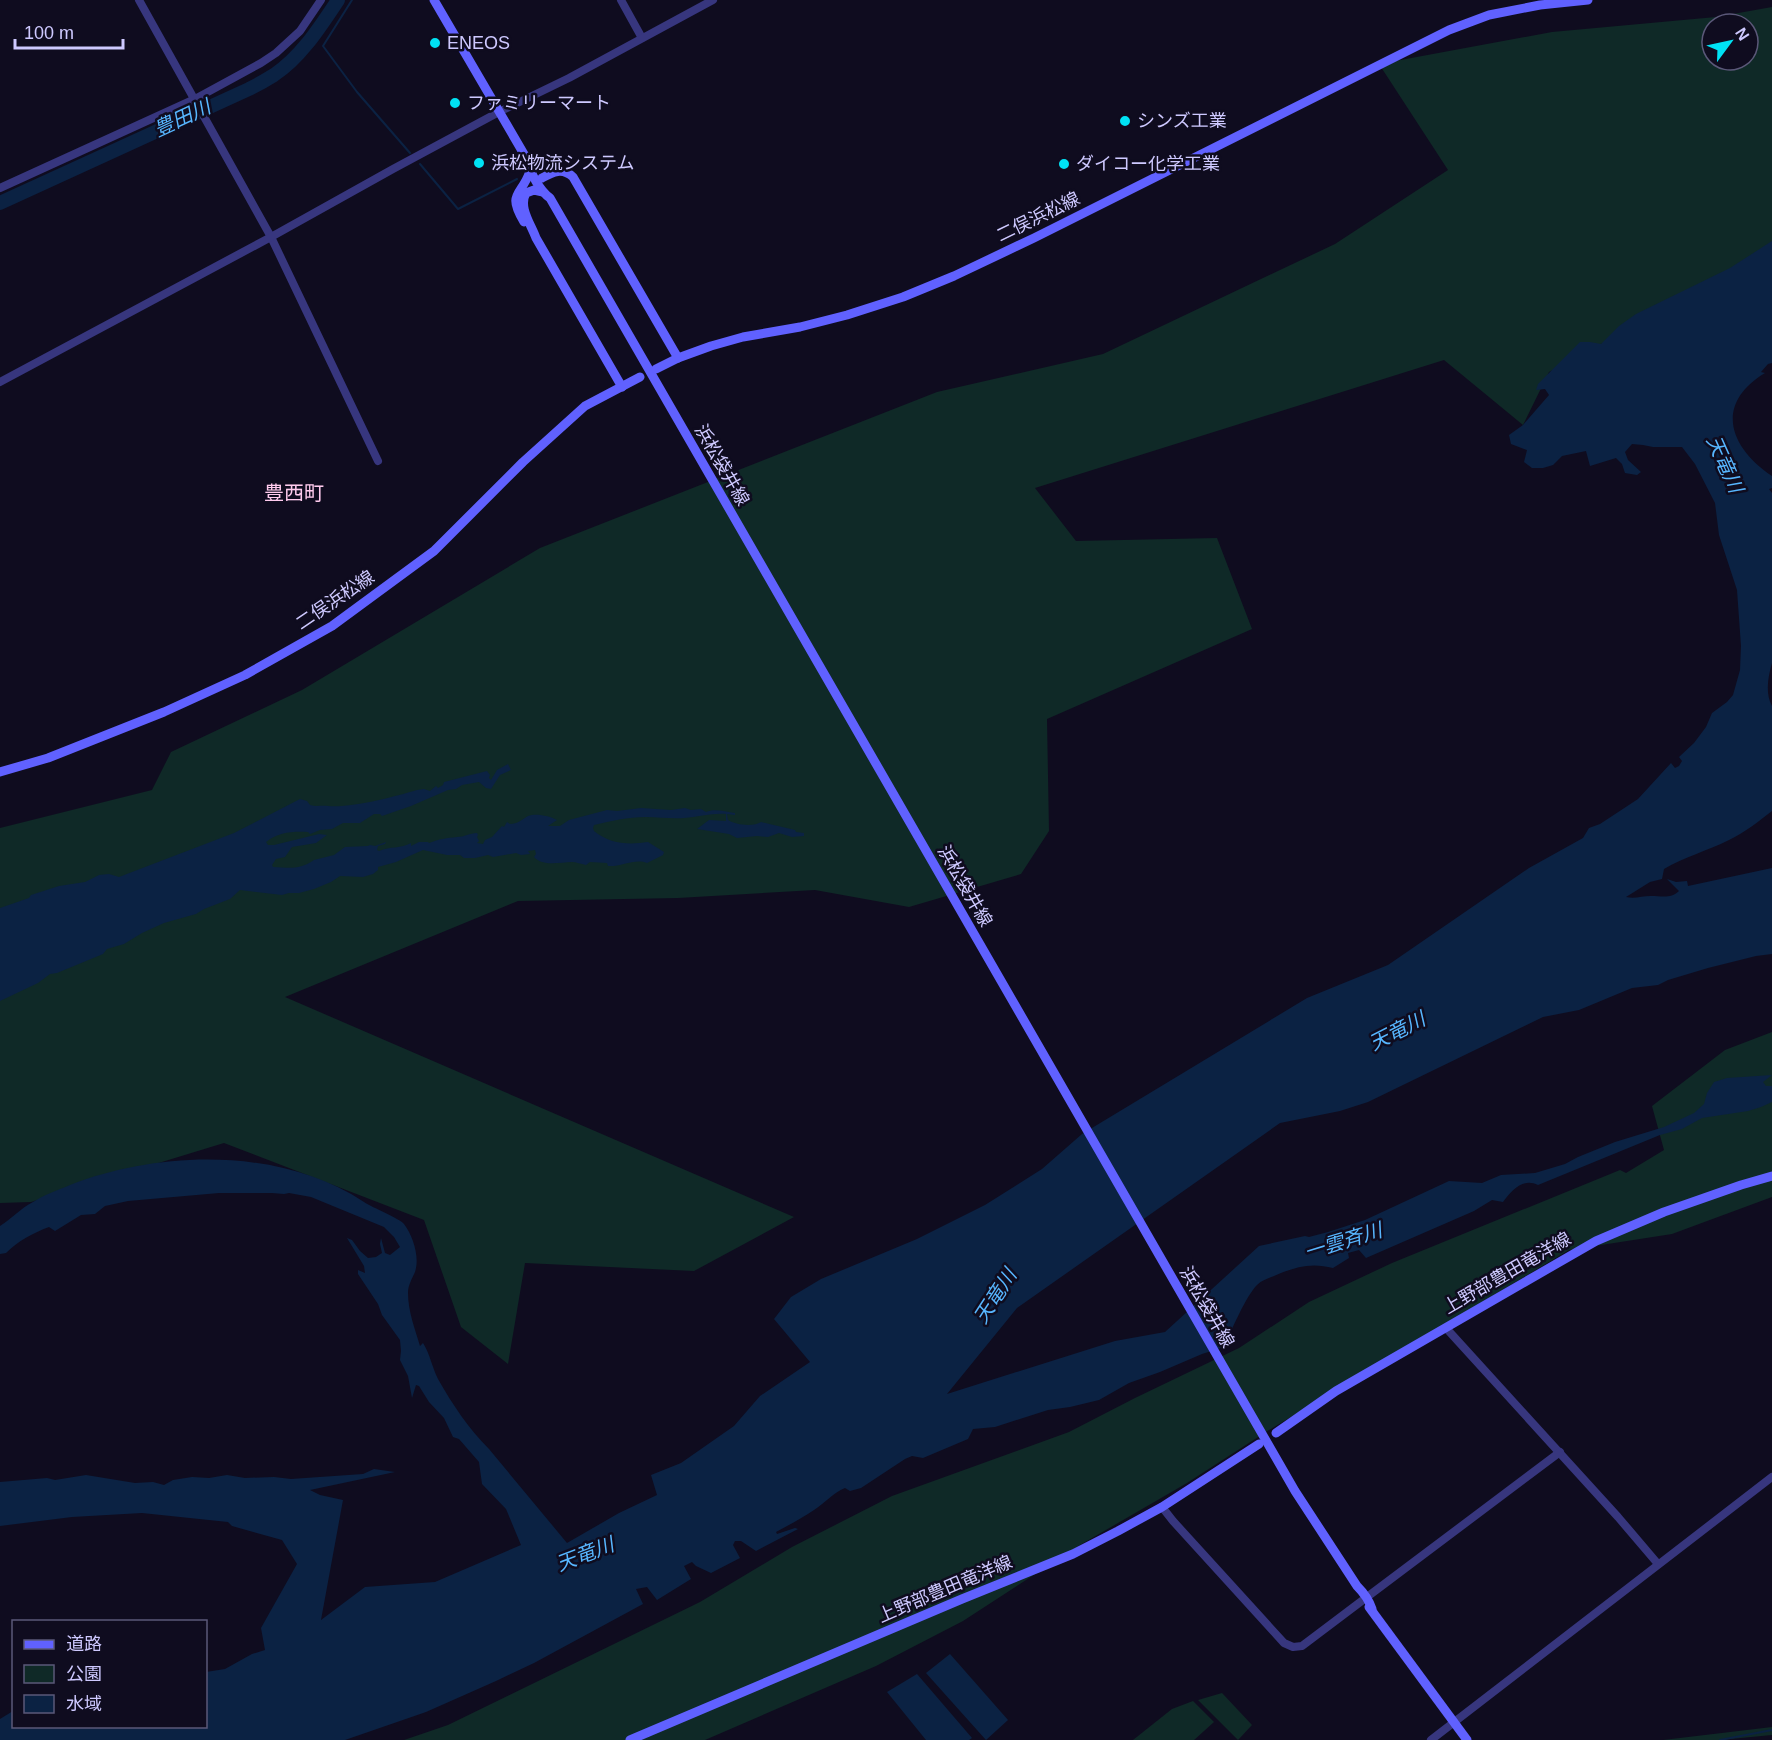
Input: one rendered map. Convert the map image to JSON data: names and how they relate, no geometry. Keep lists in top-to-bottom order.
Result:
{
  "streets": {
    "main road": ["二俣浜松線", "浜松袋井線", "上野部豊田竜洋線"]
  },
  "districts": ["豊西町"],
  "water": ["豊田川", "天竜川", "一雲斉川"],
  "places": [
    "ENEOS",
    "ファミリーマート",
    "シンズ工業",
    "浜松物流システム",
    "ダイコー化学工業"
  ],
  "legend": ["道路", "公園", "水域"],
  "scale_bar": "100 m",
  "north": "top right"
}
